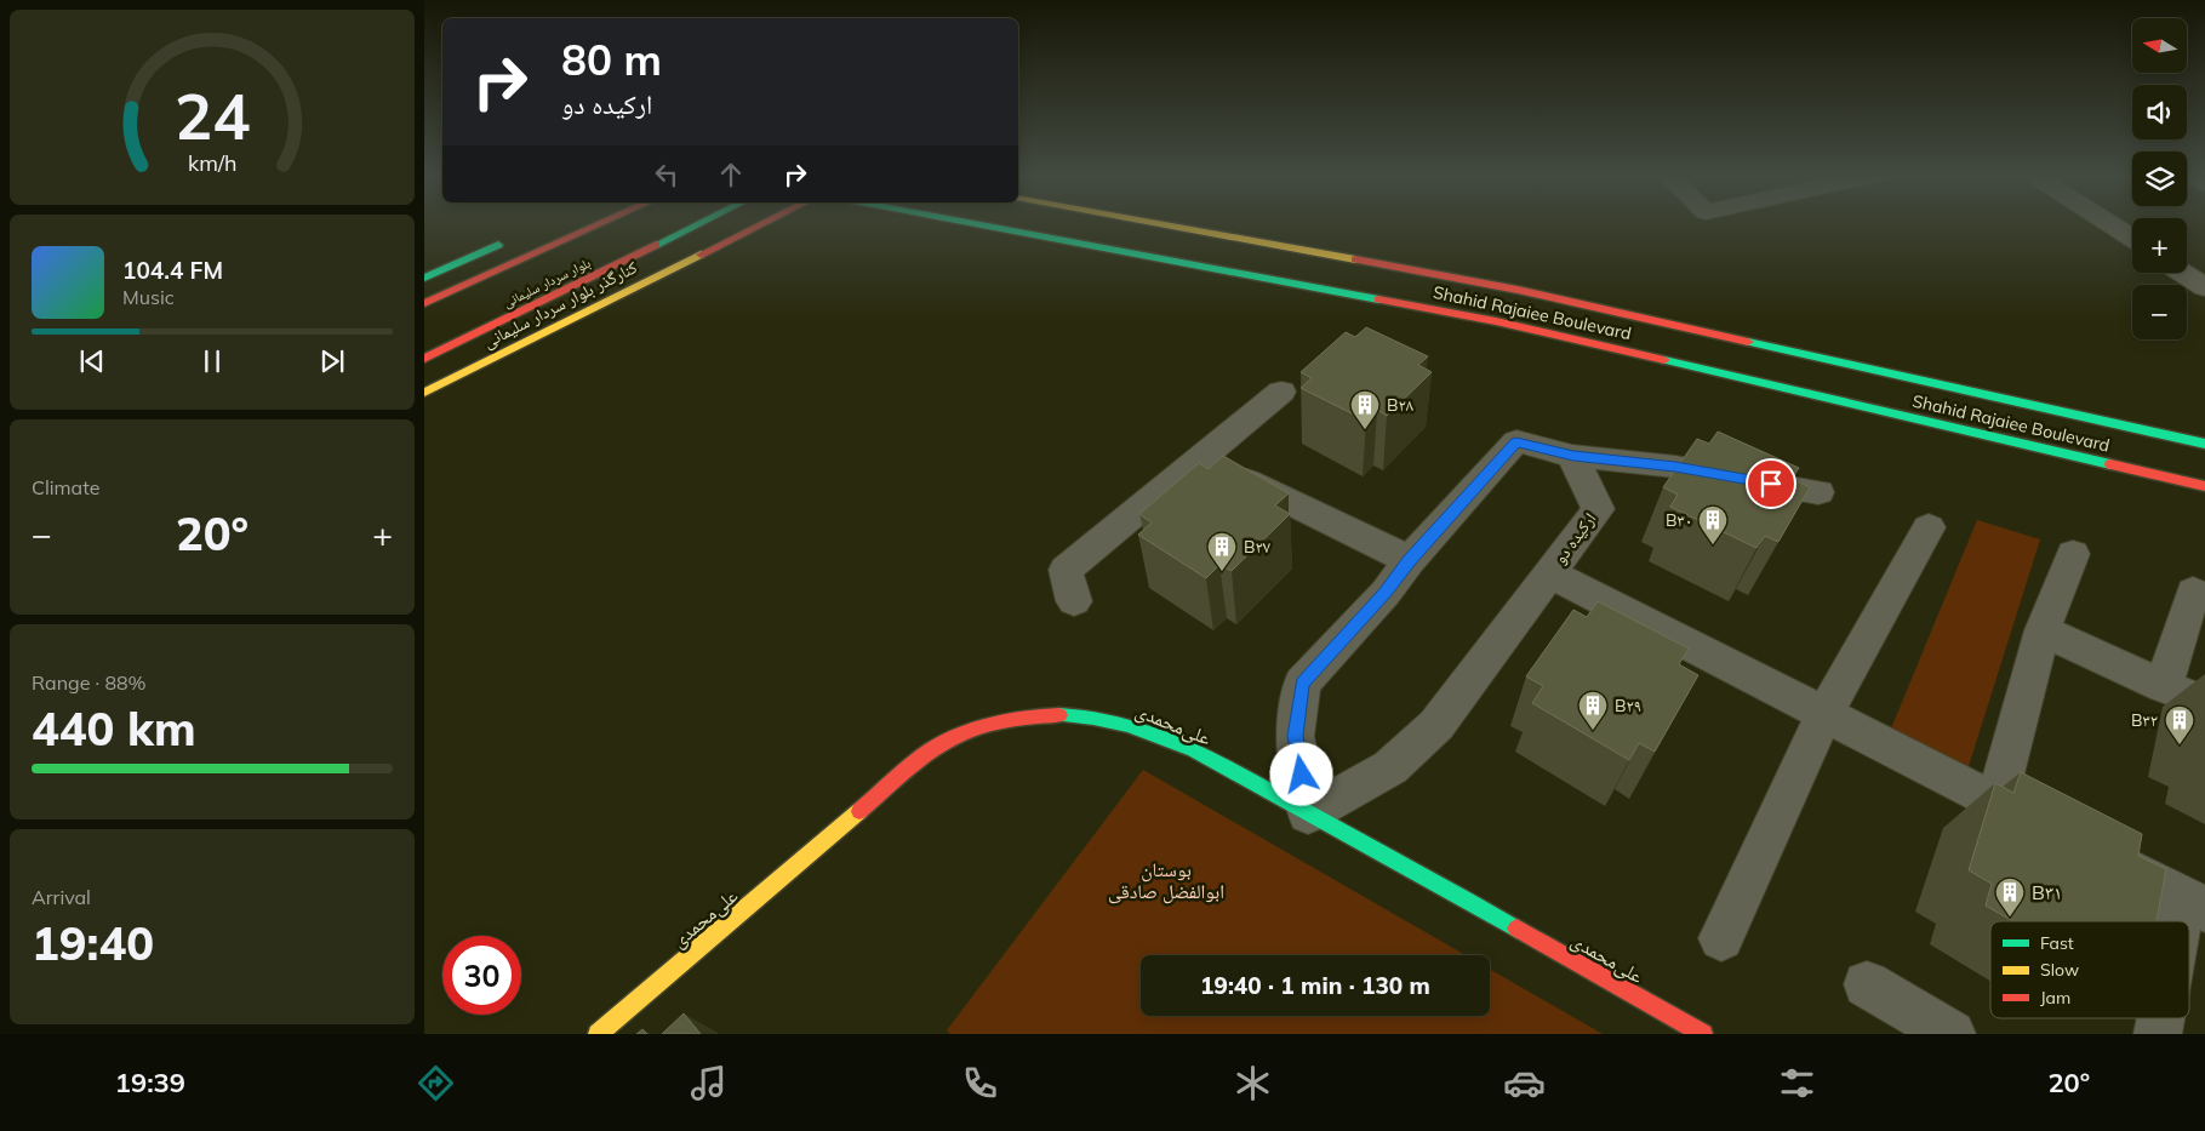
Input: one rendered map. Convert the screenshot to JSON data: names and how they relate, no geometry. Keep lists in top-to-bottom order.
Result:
{
  "streets": {
    "main road": [
      "بلوار سردار سلیمانی",
      "کنارگذر بلوار سردار سلیمانی",
      "Shahid Rajaiee Boulevard",
      "علی‌محمدی"
    ],
    "street": ["ارکیده دو"]
  },
  "crossings": [
    ["ارکیده دو", "علی‌محمدی"]
  ],
  "parks": ["بوستان ابوالفضل صادقی"],
  "places": {
    "building": [
      "B۲۸",
      "B۳۰",
      "B۲۷",
      "B۲۹",
      "B۳۲",
      "B۳۱"
    ]
  },
  "legend": ["Fast", "Slow", "Jam"],
  "north": "left",
  "page": {
    "map_buttons": ["+", "−"],
    "turn": ["80 m", "ارکیده دو"],
    "song": ["104.4 FM", "Music"],
    "tile": [
      "Climate",
      ["Range · 88%", "440 km"],
      ["Arrival", "19:40"]
    ],
    "heat": ["−", "20°", "+"],
    "limit": "30",
    "trip": "19:40 · 1 min · 130 m",
    "tabs": ["19:39", "20°"],
    "gauge": ["24", "km/h"]
  }
}
